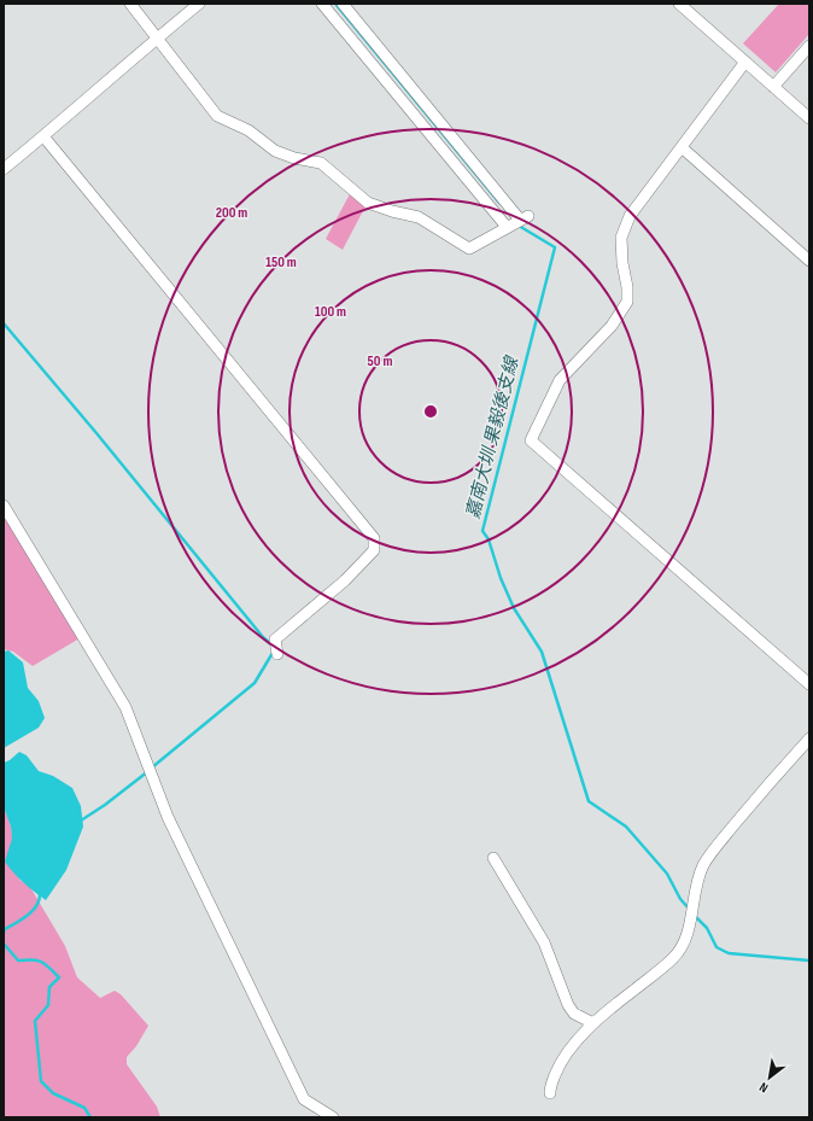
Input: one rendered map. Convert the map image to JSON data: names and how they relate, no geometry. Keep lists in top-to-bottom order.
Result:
{
  "water": ["嘉南大圳 果毅後支線"],
  "north": "bottom left",
  "rings": [
    "200 m",
    "150 m",
    "100 m",
    "50 m"
  ]
}
